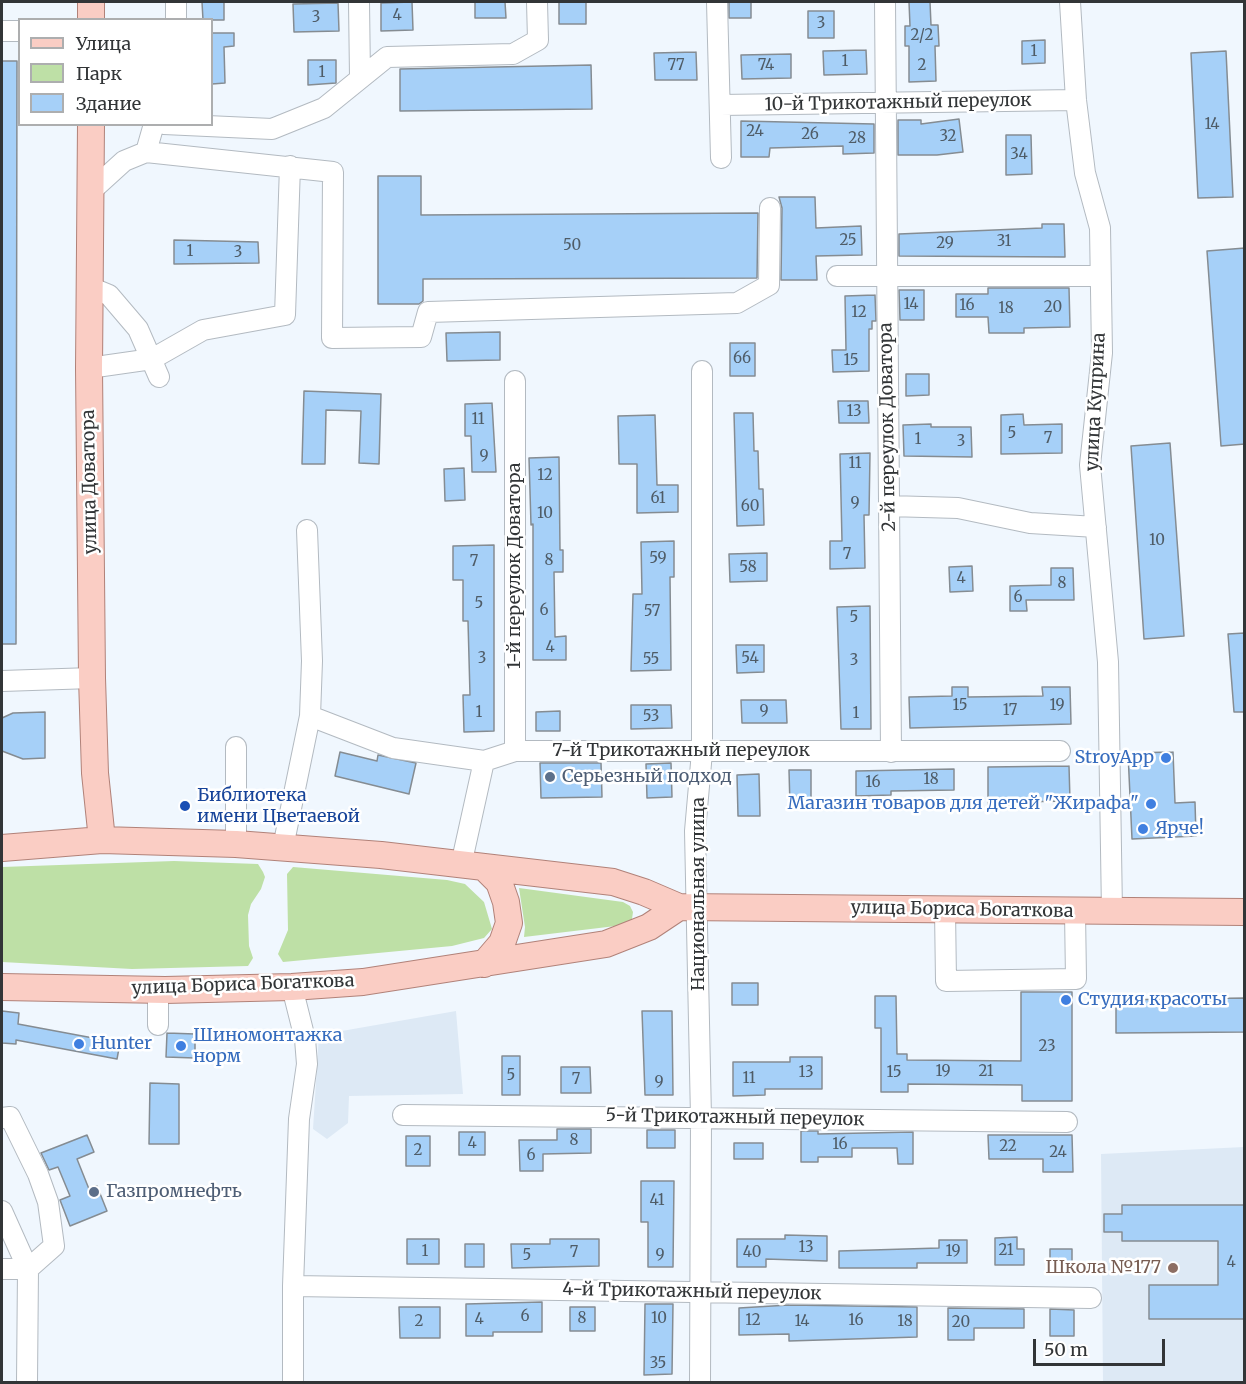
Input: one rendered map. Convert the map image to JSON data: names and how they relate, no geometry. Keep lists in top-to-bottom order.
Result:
{
  "streets": {
    "main road": ["улица Доватора", "улица Бориса Богаткова"],
    "street": [
      "10-й Трикотажный переулок",
      "улица Куприна",
      "2-й переулок Доватора",
      "1-й переулок Доватора",
      "7-й Трикотажный переулок",
      "Национальная улица",
      "5-й Трикотажный переулок",
      "4-й Трикотажный переулок"
    ]
  },
  "crossings": [
    ["10-й Трикотажный переулок", "улица Куприна"],
    ["10-й Трикотажный переулок", "2-й переулок Доватора"],
    ["улица Куприна", "улица Бориса Богаткова"],
    ["2-й переулок Доватора", "7-й Трикотажный переулок"],
    ["улица Доватора", "улица Бориса Богаткова"],
    ["1-й переулок Доватора", "7-й Трикотажный переулок"],
    ["7-й Трикотажный переулок", "Национальная улица"],
    ["Национальная улица", "улица Бориса Богаткова"],
    ["Национальная улица", "5-й Трикотажный переулок"],
    ["Национальная улица", "4-й Трикотажный переулок"]
  ],
  "places": [
    "StroyApp",
    "Серьезный подход",
    "Магазин товаров для детей \"Жирафа\"",
    "Библиотека имени Цветаевой",
    "Ярче!",
    "Студия красоты",
    "Hunter",
    "Шиномонтажка норм",
    "Газпромнефть",
    "Школа №177"
  ],
  "house_numbers": [
    "4",
    "3",
    "3",
    "2/2",
    "1",
    "1",
    "77",
    "74",
    "2",
    "1",
    "14",
    "24",
    "26",
    "32",
    "28",
    "34",
    "25",
    "31",
    "29",
    "50",
    "1",
    "3",
    "14",
    "16",
    "20",
    "18",
    "12",
    "66",
    "15",
    "13",
    "11",
    "5",
    "7",
    "1",
    "3",
    "9",
    "11",
    "12",
    "61",
    "9",
    "60",
    "10",
    "10",
    "7",
    "59",
    "8",
    "7",
    "58",
    "4",
    "8",
    "6",
    "5",
    "6",
    "57",
    "5",
    "4",
    "3",
    "54",
    "55",
    "3",
    "15",
    "19",
    "17",
    "9",
    "1",
    "1",
    "53",
    "18",
    "16",
    "23",
    "19",
    "21",
    "13",
    "15",
    "5",
    "11",
    "7",
    "9",
    "8",
    "4",
    "16",
    "22",
    "2",
    "24",
    "6",
    "41",
    "13",
    "21",
    "1",
    "19",
    "7",
    "40",
    "5",
    "9",
    "4",
    "6",
    "8",
    "10",
    "4",
    "12",
    "16",
    "2",
    "14",
    "18",
    "20",
    "35"
  ],
  "legend": ["Улица", "Парк", "Здание"],
  "scale_bar": "50 m"
}
